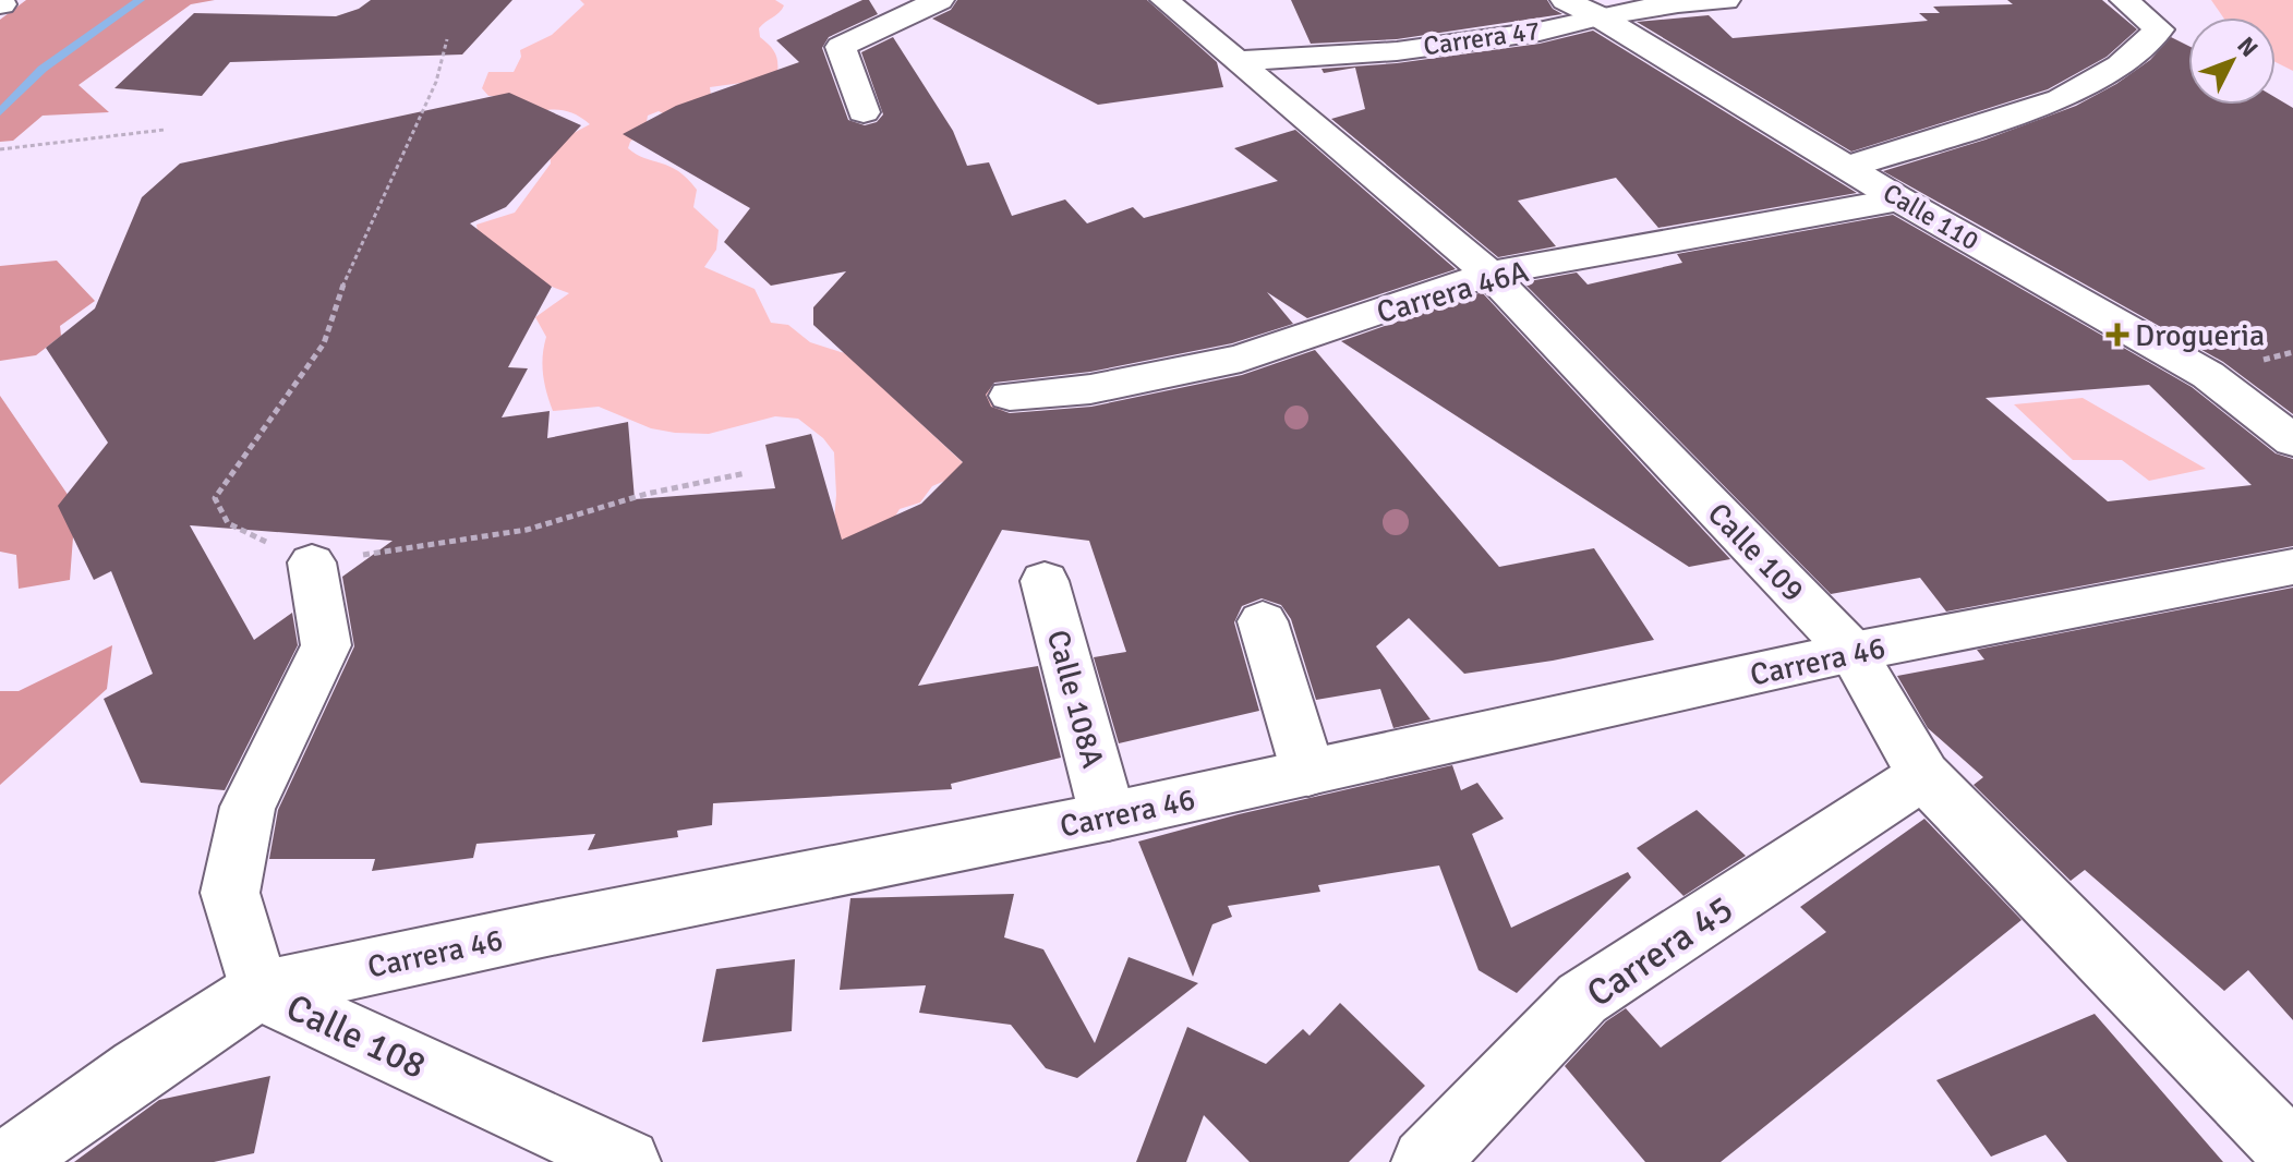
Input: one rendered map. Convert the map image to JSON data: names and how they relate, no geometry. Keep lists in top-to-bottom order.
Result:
{
  "streets": {
    "street": [
      "Carrera 47",
      "Calle 110",
      "Carrera 46A",
      "Calle 109",
      "Carrera 46",
      "Calle 108A",
      "Carrera 45",
      "Calle 108"
    ]
  },
  "crossings": [
    ["Carrera 47", "Calle 110"],
    ["Carrera 47", "Calle 109"],
    ["Calle 110", "Carrera 46A"],
    ["Carrera 46A", "Calle 109"],
    ["Calle 109", "Carrera 46"],
    ["Calle 109", "Carrera 45"],
    ["Carrera 46", "Calle 108A"],
    ["Carrera 46", "Calle 108"]
  ],
  "places": {
    "health": ["Drogueria"]
  },
  "north": "top right"
}
